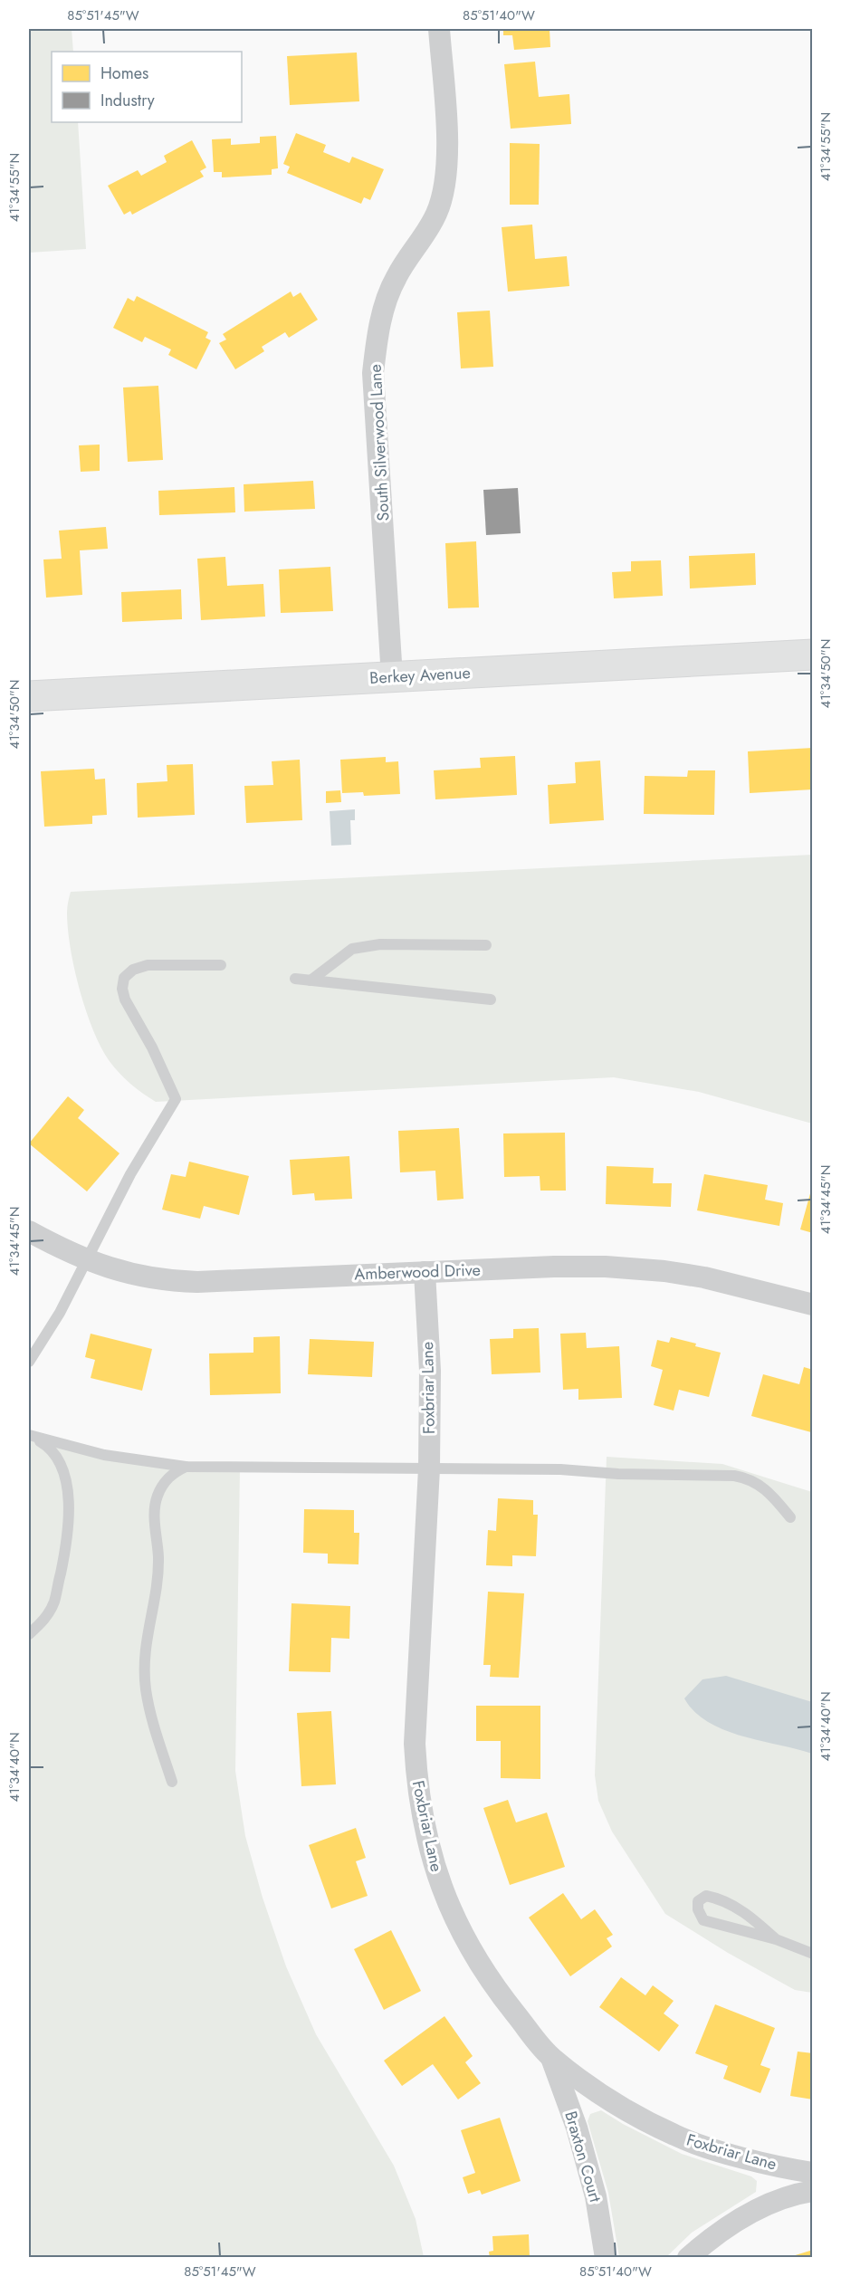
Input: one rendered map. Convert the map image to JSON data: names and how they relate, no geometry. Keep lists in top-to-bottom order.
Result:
{
  "streets": {
    "street": [
      "South Silverwood Lane",
      "Berkey Avenue",
      "Amberwood Drive",
      "Foxbriar Lane",
      "Braxton Court"
    ]
  },
  "crossings": [
    ["South Silverwood Lane", "Berkey Avenue"],
    ["Amberwood Drive", "Foxbriar Lane"],
    ["Foxbriar Lane", "Braxton Court"]
  ],
  "legend": ["Homes", "Industry"],
  "coordinates": [
    "85°51'45\"W",
    "85°51'40\"W",
    "41°34'55\"N",
    "41°34'50\"N",
    "41°34'45\"N",
    "41°34'40\"N"
  ]
}
